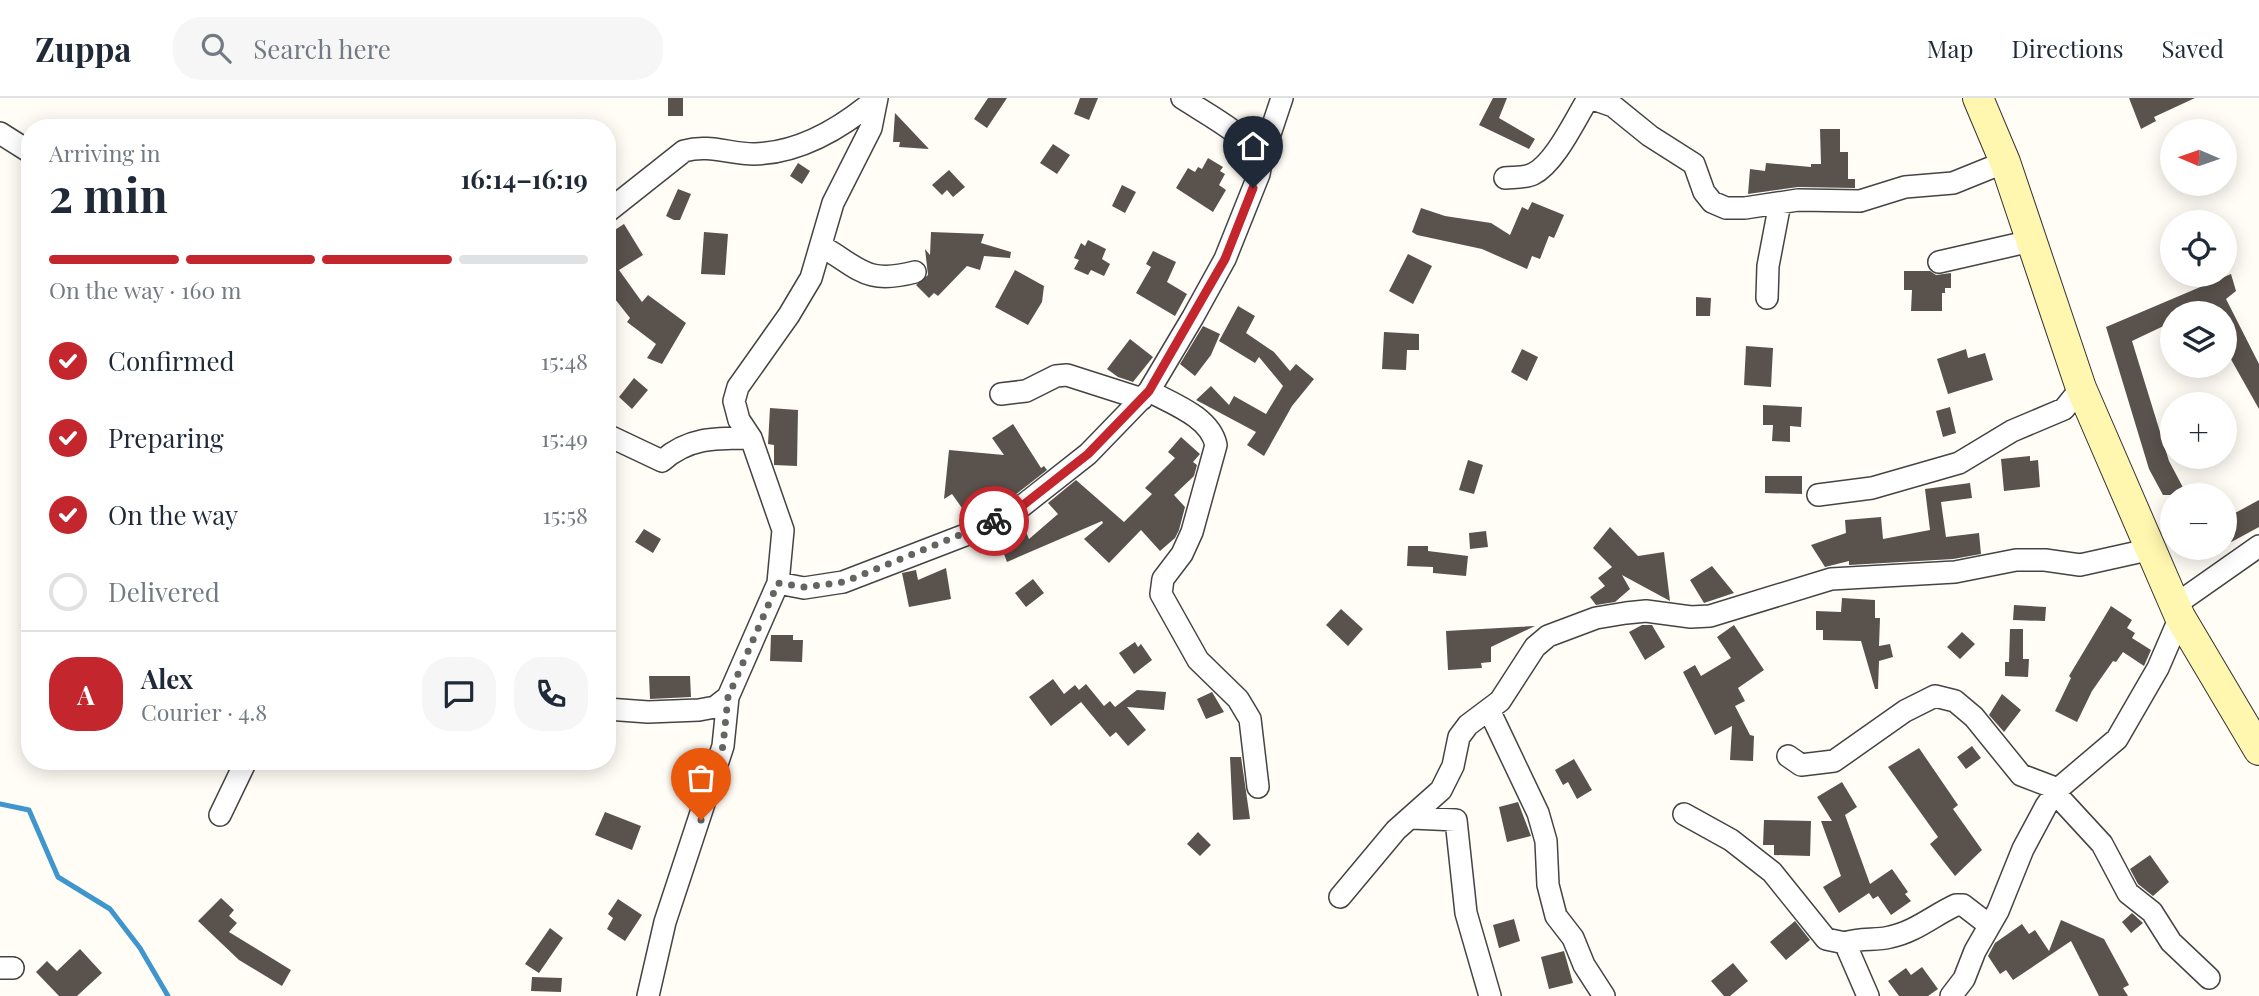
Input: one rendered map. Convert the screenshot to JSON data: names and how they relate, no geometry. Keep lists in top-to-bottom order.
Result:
{
  "north": "left",
  "page": {
    "header": "Zuppa",
    "search": "Search here",
    "nav": ["Map", "Directions", "Saved"],
    "map_buttons": ["+", "−"],
    "heading": ["2 min", "Arriving in", "16:14–16:19"],
    "panel": ["Alex", "Courier · 4.8"],
    "bar": "On the way · 160 m",
    "list": [
      ["Confirmed", "15:48"],
      ["Preparing", "15:49"],
      ["On the way", "15:58"],
      "Delivered"
    ],
    "round": "A"
  }
}
